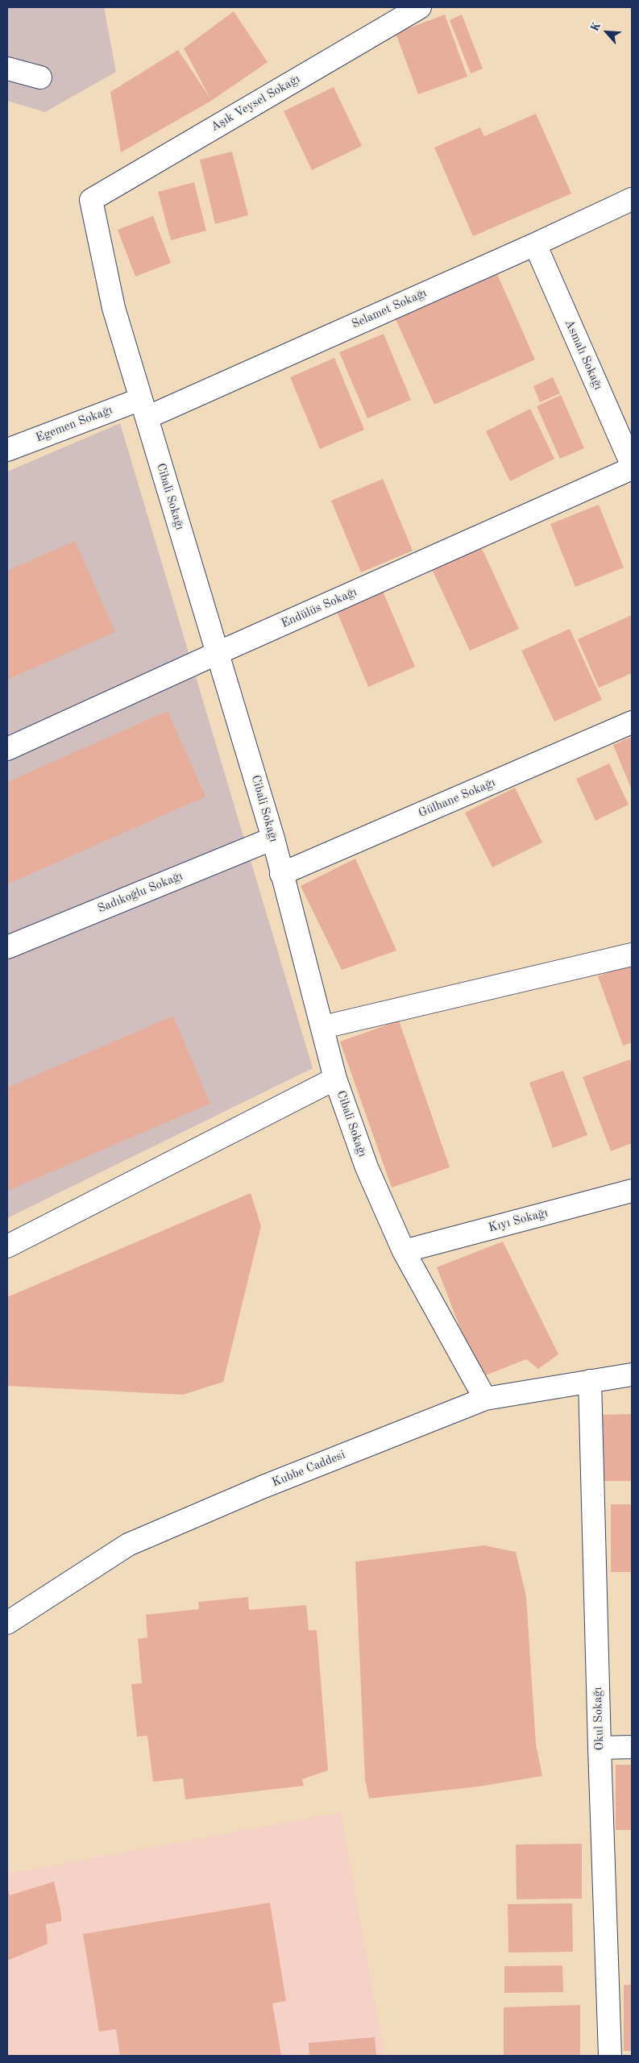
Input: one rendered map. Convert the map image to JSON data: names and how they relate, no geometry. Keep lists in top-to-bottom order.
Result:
{
  "streets": {
    "street": [
      "Aşık Veysel Sokağı",
      "Selamet Sokağı",
      "Asmalı Sokağı",
      "Egemen Sokağı",
      "Cibali Sokağı",
      "Endülüs Sokağı",
      "Gülhane Sokağı",
      "Sadıkoğlu Sokağı",
      "Kıyı Sokağı",
      "Kubbe Caddesi",
      "Okul Sokağı"
    ]
  },
  "crossings": [
    ["Aşık Veysel Sokağı", "Cibali Sokağı"],
    ["Selamet Sokağı", "Asmalı Sokağı"],
    ["Selamet Sokağı", "Egemen Sokağı"],
    ["Selamet Sokağı", "Cibali Sokağı"],
    ["Egemen Sokağı", "Cibali Sokağı"],
    ["Cibali Sokağı", "Endülüs Sokağı"],
    ["Cibali Sokağı", "Gülhane Sokağı"],
    ["Cibali Sokağı", "Sadıkoğlu Sokağı"],
    ["Cibali Sokağı", "Kıyı Sokağı"],
    ["Cibali Sokağı", "Kubbe Caddesi"],
    ["Kubbe Caddesi", "Okul Sokağı"]
  ],
  "north": "top left"
}
